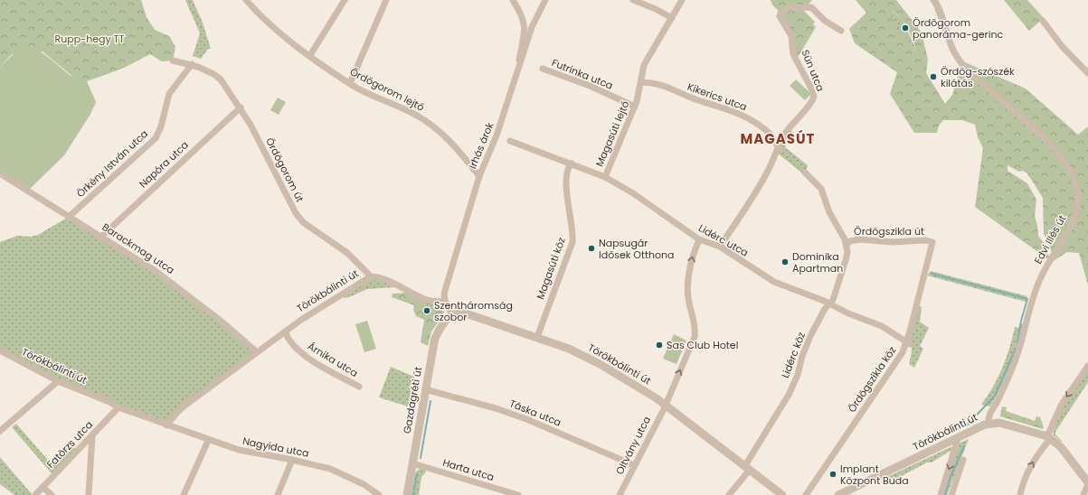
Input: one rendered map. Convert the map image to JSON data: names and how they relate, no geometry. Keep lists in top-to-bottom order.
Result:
{
  "streets": {
    "street": [
      "Sün utca",
      "Futrinka utca",
      "Ördögorom lejtő",
      "Kikerics utca",
      "Magasúti lejtő",
      "Irhás árok",
      "Örkény István utca",
      "Napóra utca",
      "Ördögorom út",
      "Ördögszikla út",
      "Edvi Illés út",
      "Lidérc utca",
      "Barackmag utca",
      "Magasúti köz",
      "Törökbálinti út",
      "Lidérc köz",
      "Árnika utca",
      "Ördögszikla köz",
      "Gazdagréti út",
      "Táska utca",
      "Fatörzs utca",
      "Oltvány utca",
      "Nagyida utca",
      "Harta utca"
    ]
  },
  "crossings": [
    ["Sün utca", "Kikerics utca"],
    ["Sün utca", "Lidérc utca"],
    ["Futrinka utca", "Magasúti lejtő"],
    ["Ördögorom lejtő", "Irhás árok"],
    ["Kikerics utca", "Magasúti lejtő"],
    ["Magasúti lejtő", "Lidérc utca"],
    ["Irhás árok", "Törökbálinti út"],
    ["Örkény István utca", "Ördögorom út"],
    ["Örkény István utca", "Barackmag utca"],
    ["Napóra utca", "Ördögorom út"],
    ["Napóra utca", "Barackmag utca"],
    ["Ördögorom út", "Törökbálinti út"],
    ["Ördögszikla út", "Lidérc köz"],
    ["Ördögszikla út", "Ördögszikla köz"],
    ["Edvi Illés út", "Törökbálinti út"],
    ["Lidérc utca", "Magasúti köz"],
    ["Lidérc utca", "Lidérc köz"],
    ["Lidérc utca", "Ördögszikla köz"],
    ["Lidérc utca", "Oltvány utca"],
    ["Barackmag utca", "Törökbálinti út"],
    ["Magasúti köz", "Törökbálinti út"],
    ["Törökbálinti út", "Lidérc köz"],
    ["Törökbálinti út", "Árnika utca"],
    ["Törökbálinti út", "Gazdagréti út"],
    ["Törökbálinti út", "Fatörzs utca"],
    ["Törökbálinti út", "Oltvány utca"],
    ["Törökbálinti út", "Nagyida utca"],
    ["Gazdagréti út", "Táska utca"],
    ["Gazdagréti út", "Harta utca"],
    ["Táska utca", "Oltvány utca"]
  ],
  "one_way": ["Oltvány utca"],
  "districts": ["MAGASÚT"],
  "parks": ["Rupp-hegy TT"],
  "places": [
    "Ördögorom panoráma-gerinc",
    "Ördög-szószék kilátás",
    "Napsugár Idősek Otthona",
    "Dominika Apartman",
    "Szentháromság szobor",
    "Sas Club Hotel",
    "Implant Központ Buda"
  ]
}
